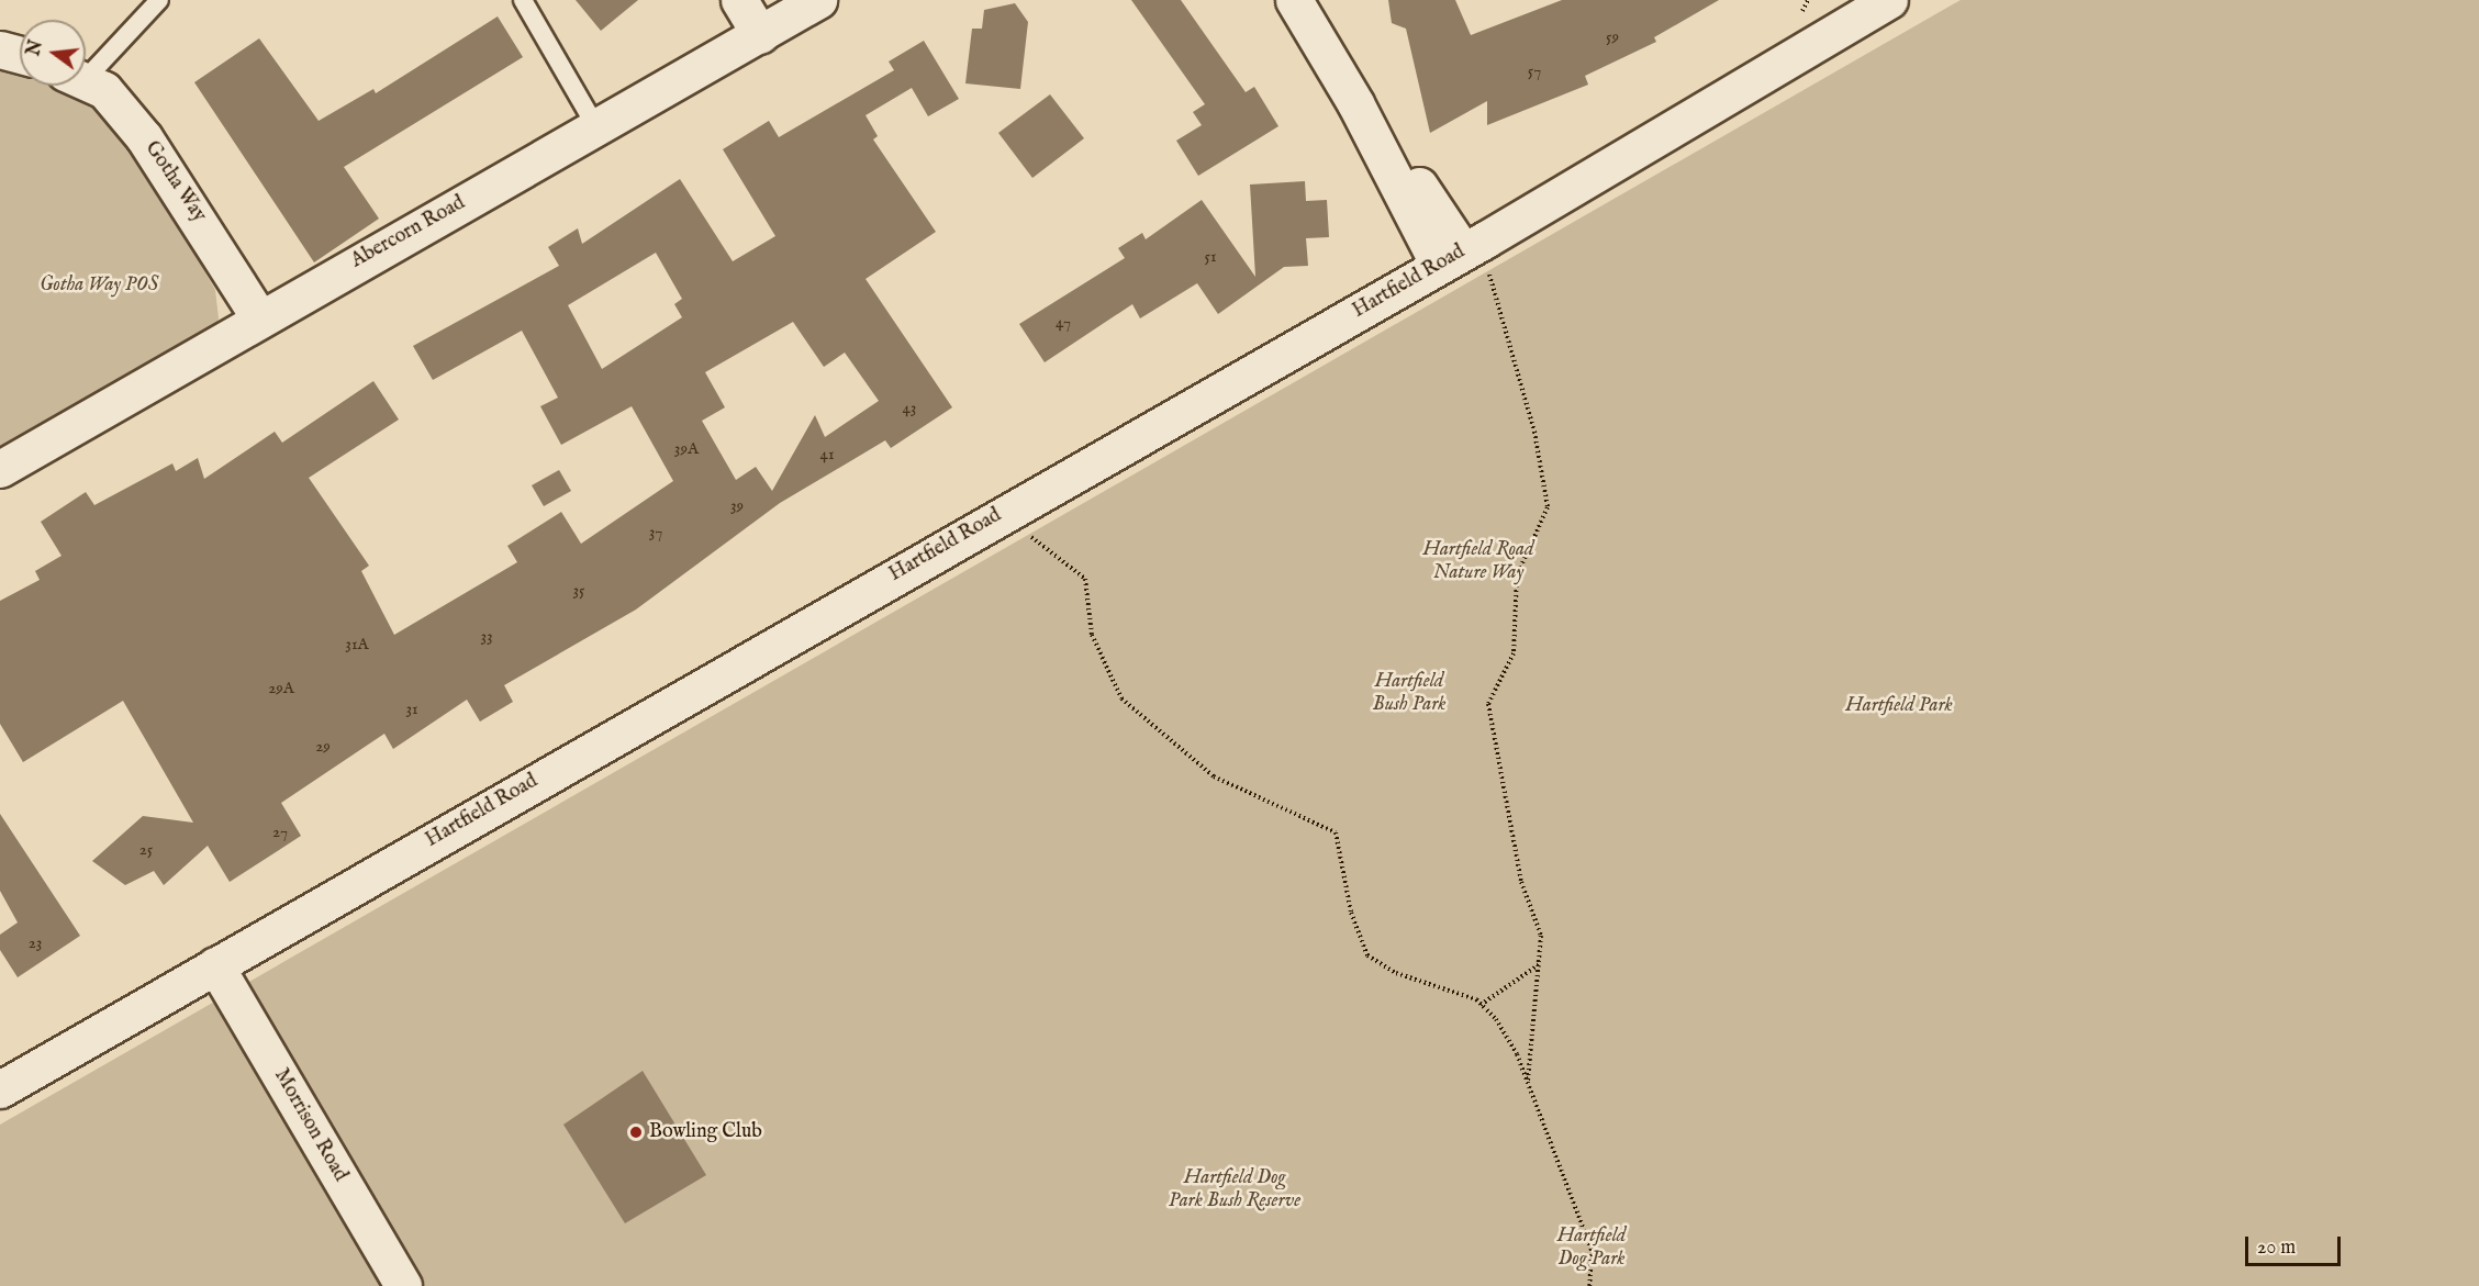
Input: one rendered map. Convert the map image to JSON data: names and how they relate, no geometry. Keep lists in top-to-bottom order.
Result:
{
  "streets": {
    "street": [
      "Gotha Way",
      "Abercorn Road",
      "Hartfield Road",
      "Morrison Road"
    ]
  },
  "crossings": [
    ["Gotha Way", "Abercorn Road"],
    ["Hartfield Road", "Morrison Road"]
  ],
  "parks": [
    "Gotha Way POS",
    "Hartfield Road Nature Way",
    "Hartfield Bush Park",
    "Hartfield Park",
    "Hartfield Dog Park Bush Reserve",
    "Hartfield Dog Park"
  ],
  "places": ["Bowling Club"],
  "house_numbers": [
    "59",
    "57",
    "51",
    "47",
    "43",
    "39A",
    "41",
    "39",
    "37",
    "35",
    "33",
    "31A",
    "29A",
    "31",
    "29",
    "27",
    "25",
    "23"
  ],
  "scale_bar": "20 m",
  "north": "left"
}
